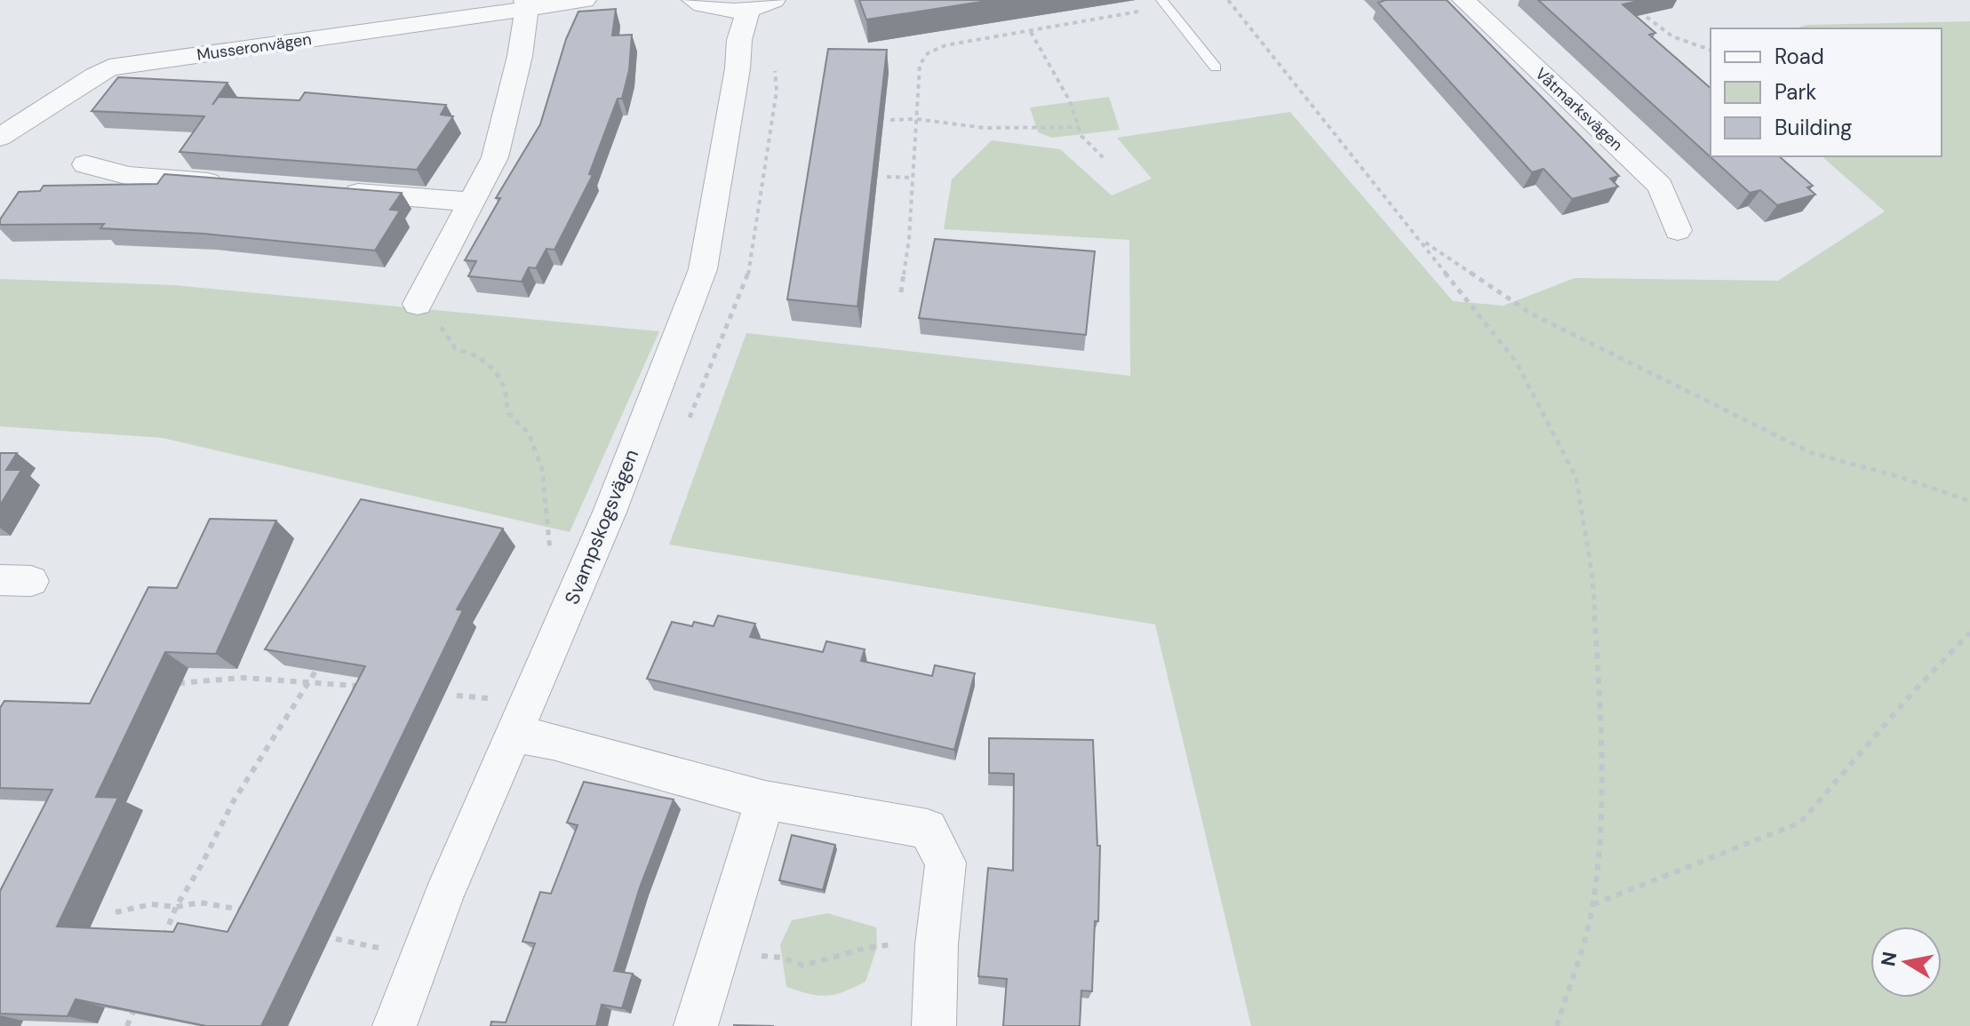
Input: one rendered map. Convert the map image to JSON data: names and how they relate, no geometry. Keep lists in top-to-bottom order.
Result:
{
  "streets": {
    "street": ["Musseronvägen", "Våtmarksvägen", "Svampskogsvägen"]
  },
  "legend": ["Road", "Park", "Building"],
  "north": "left"
}
